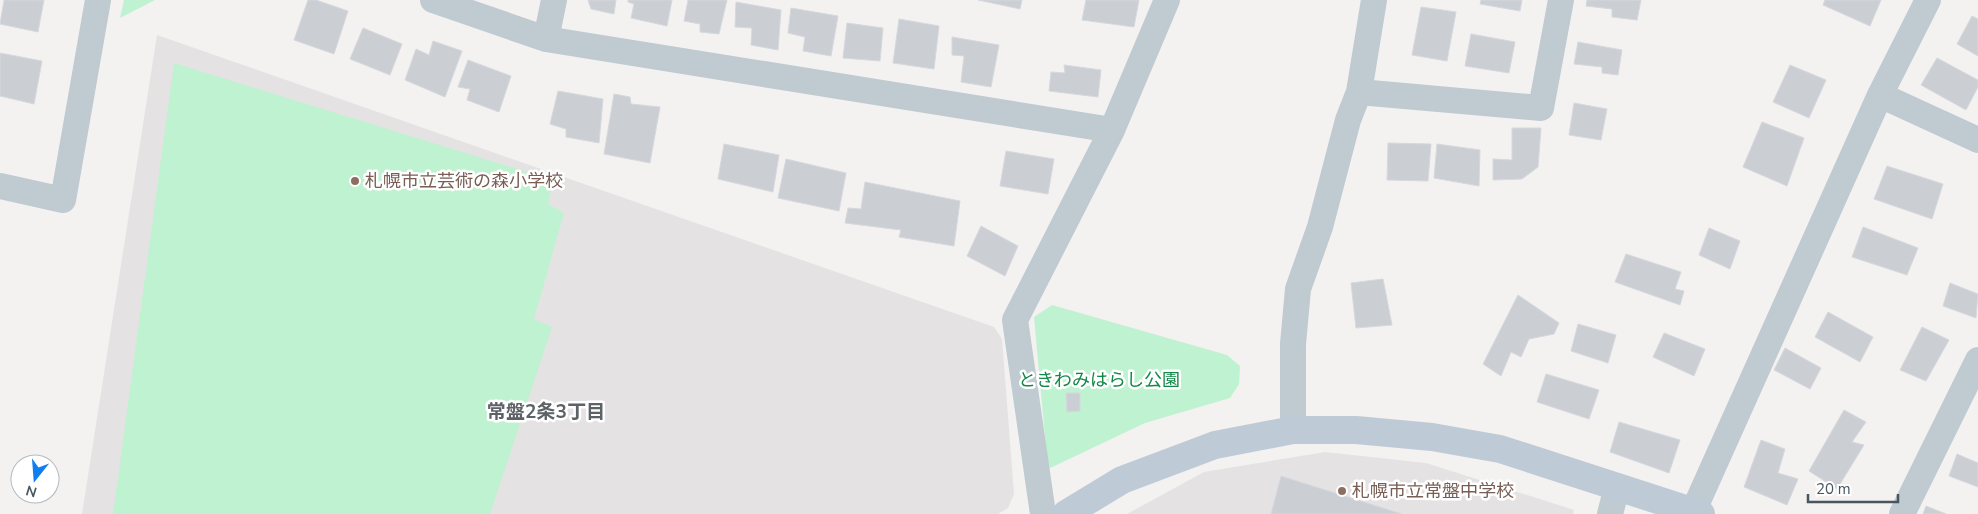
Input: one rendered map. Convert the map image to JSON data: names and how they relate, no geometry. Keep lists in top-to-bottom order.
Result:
{
  "districts": ["常盤2条3丁目"],
  "parks": ["ときわみはらし公園"],
  "places": ["札幌市立芸術の森小学校", "札幌市立常盤中学校"],
  "scale_bar": "20 m",
  "north": "bottom"
}
